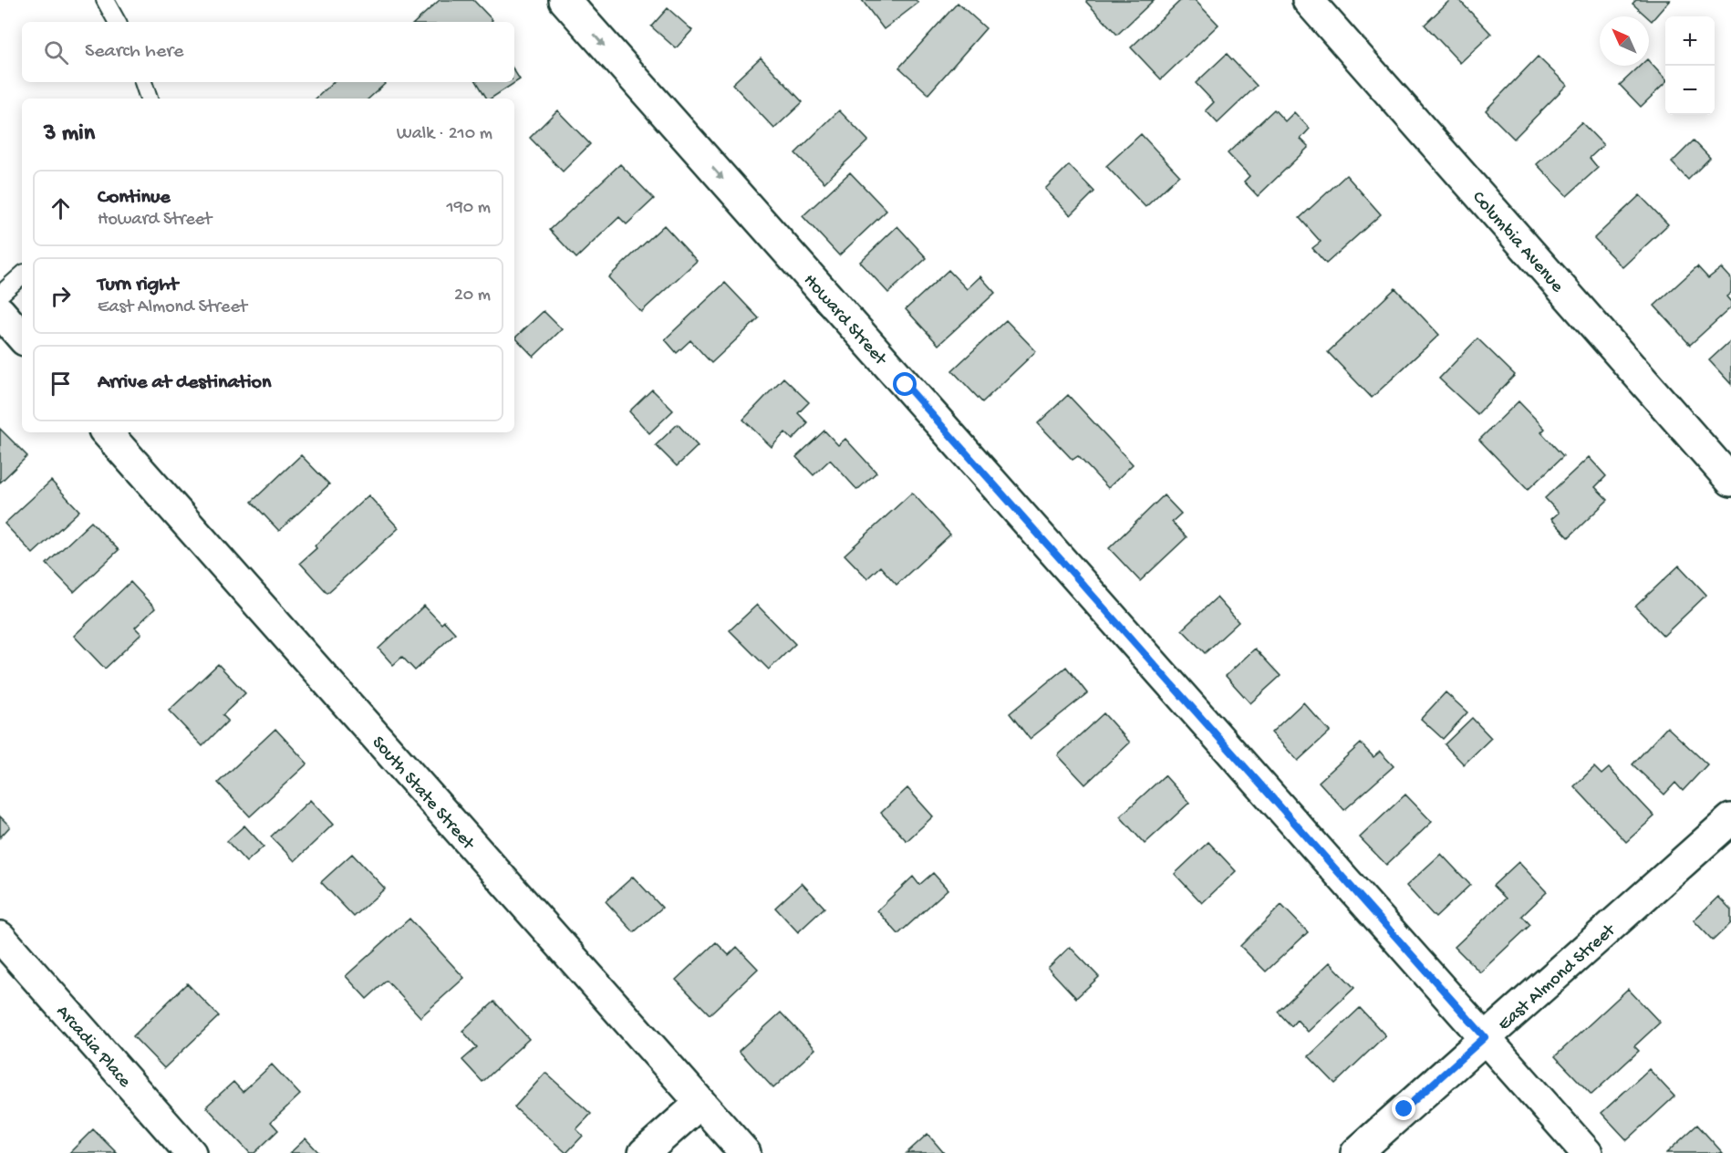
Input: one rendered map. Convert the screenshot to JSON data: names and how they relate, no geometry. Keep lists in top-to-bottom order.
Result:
{
  "streets": {
    "street": [
      "Columbia Avenue",
      "Howard Street",
      "South State Street",
      "East Almond Street",
      "Arcadia Place"
    ]
  },
  "crossings": [
    ["Howard Street", "East Almond Street"]
  ],
  "one_way": ["Howard Street"],
  "north": "top left",
  "page": {
    "map_buttons": ["+", "−"],
    "search": "Search here",
    "heading": ["3 min", "Walk · 210 m"],
    "list": [
      ["Continue", "Howard Street", "190 m"],
      ["Turn right", "East Almond Street", "20 m"],
      "Arrive at destination"
    ]
  }
}
